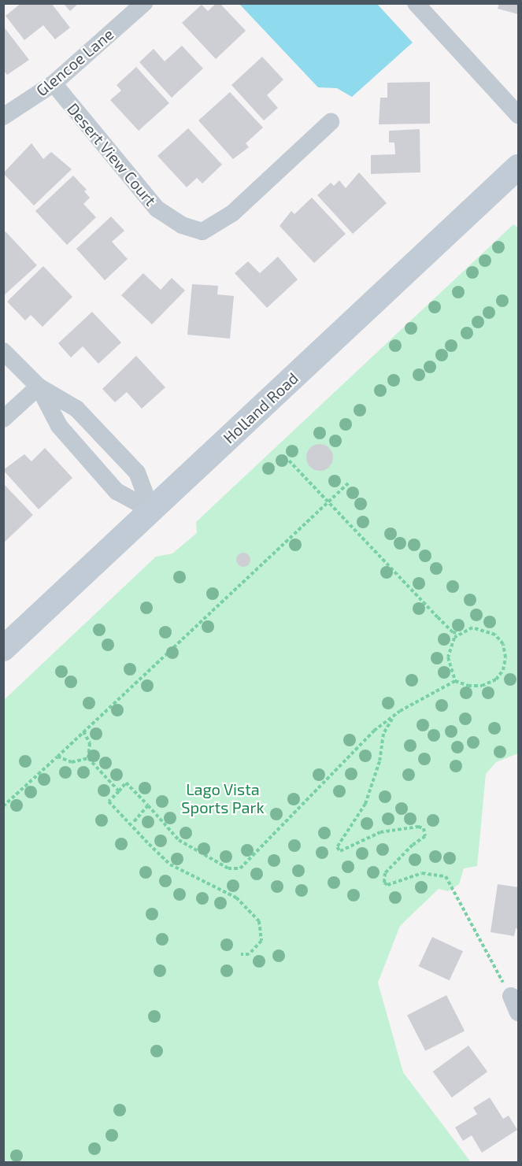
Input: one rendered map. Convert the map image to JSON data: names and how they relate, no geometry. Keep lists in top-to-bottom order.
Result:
{
  "streets": {
    "main road": ["Holland Road"],
    "street": ["Glencoe Lane", "Desert View Court"]
  },
  "crossings": [
    ["Glencoe Lane", "Desert View Court"]
  ],
  "parks": ["Lago Vista Sports Park"]
}
